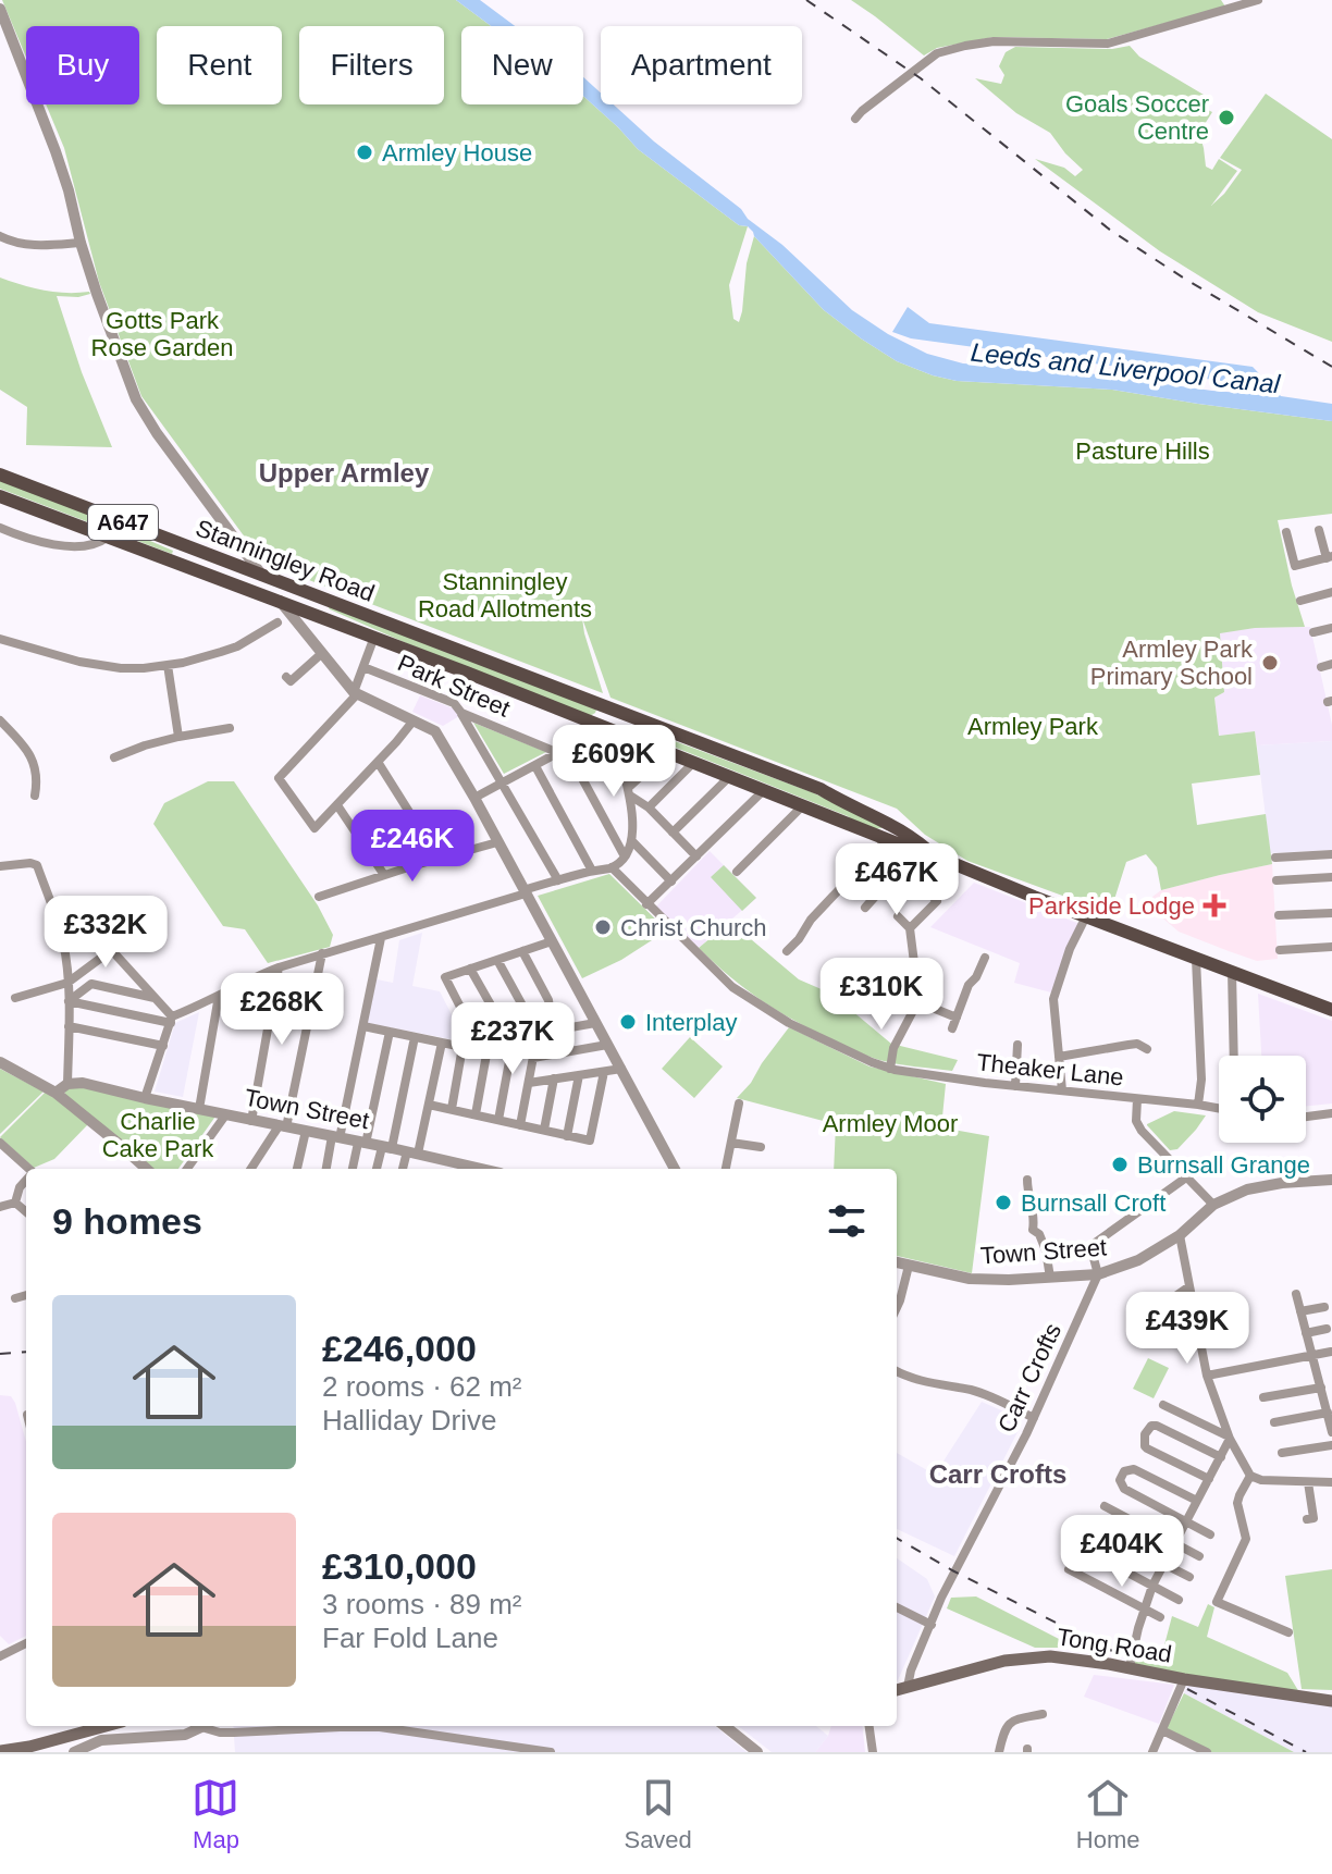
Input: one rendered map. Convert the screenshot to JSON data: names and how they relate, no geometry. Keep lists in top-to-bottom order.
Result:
{
  "streets": {
    "main road": ["A647", "Stanningley Road", "Tong Road"],
    "street": [
      "Park Street",
      "Theaker Lane",
      "Town Street",
      "Carr Crofts"
    ]
  },
  "crossings": [
    ["Theaker Lane", "Town Street"],
    ["Theaker Lane", "Carr Crofts"],
    ["Town Street", "Carr Crofts"],
    ["Carr Crofts", "Tong Road"]
  ],
  "districts": ["Upper Armley", "Carr Crofts"],
  "water": ["Leeds and Liverpool Canal"],
  "parks": [
    "Gotts Park Rose Garden",
    "Pasture Hills",
    "Stanningley Road Allotments",
    "Armley Park",
    "Charlie Cake Park",
    "Armley Moor"
  ],
  "places": {
    "other": [
      "Goals Soccer Centre",
      "Armley House",
      "Armley Park Primary School",
      "Christ Church",
      "Interplay",
      "Burnsall Grange",
      "Burnsall Croft"
    ],
    "health": ["Parkside Lodge"]
  },
  "page": {
    "chip": [
      "Buy",
      "Rent",
      "Filters",
      "New",
      "Apartment"
    ],
    "price": [
      "£609K",
      "£246K",
      "£467K",
      "£332K",
      "£310K",
      "£268K",
      "£237K",
      "£439K",
      "£404K"
    ],
    "heading": "9 homes",
    "list": [
      {
        "name": "£246,000",
        "note": "2 rooms · 62 m² · Halliday Drive"
      },
      {
        "name": "£310,000",
        "note": "3 rooms · 89 m² · Far Fold Lane"
      }
    ],
    "tabs": ["Map", "Saved", "Home"]
  }
}
